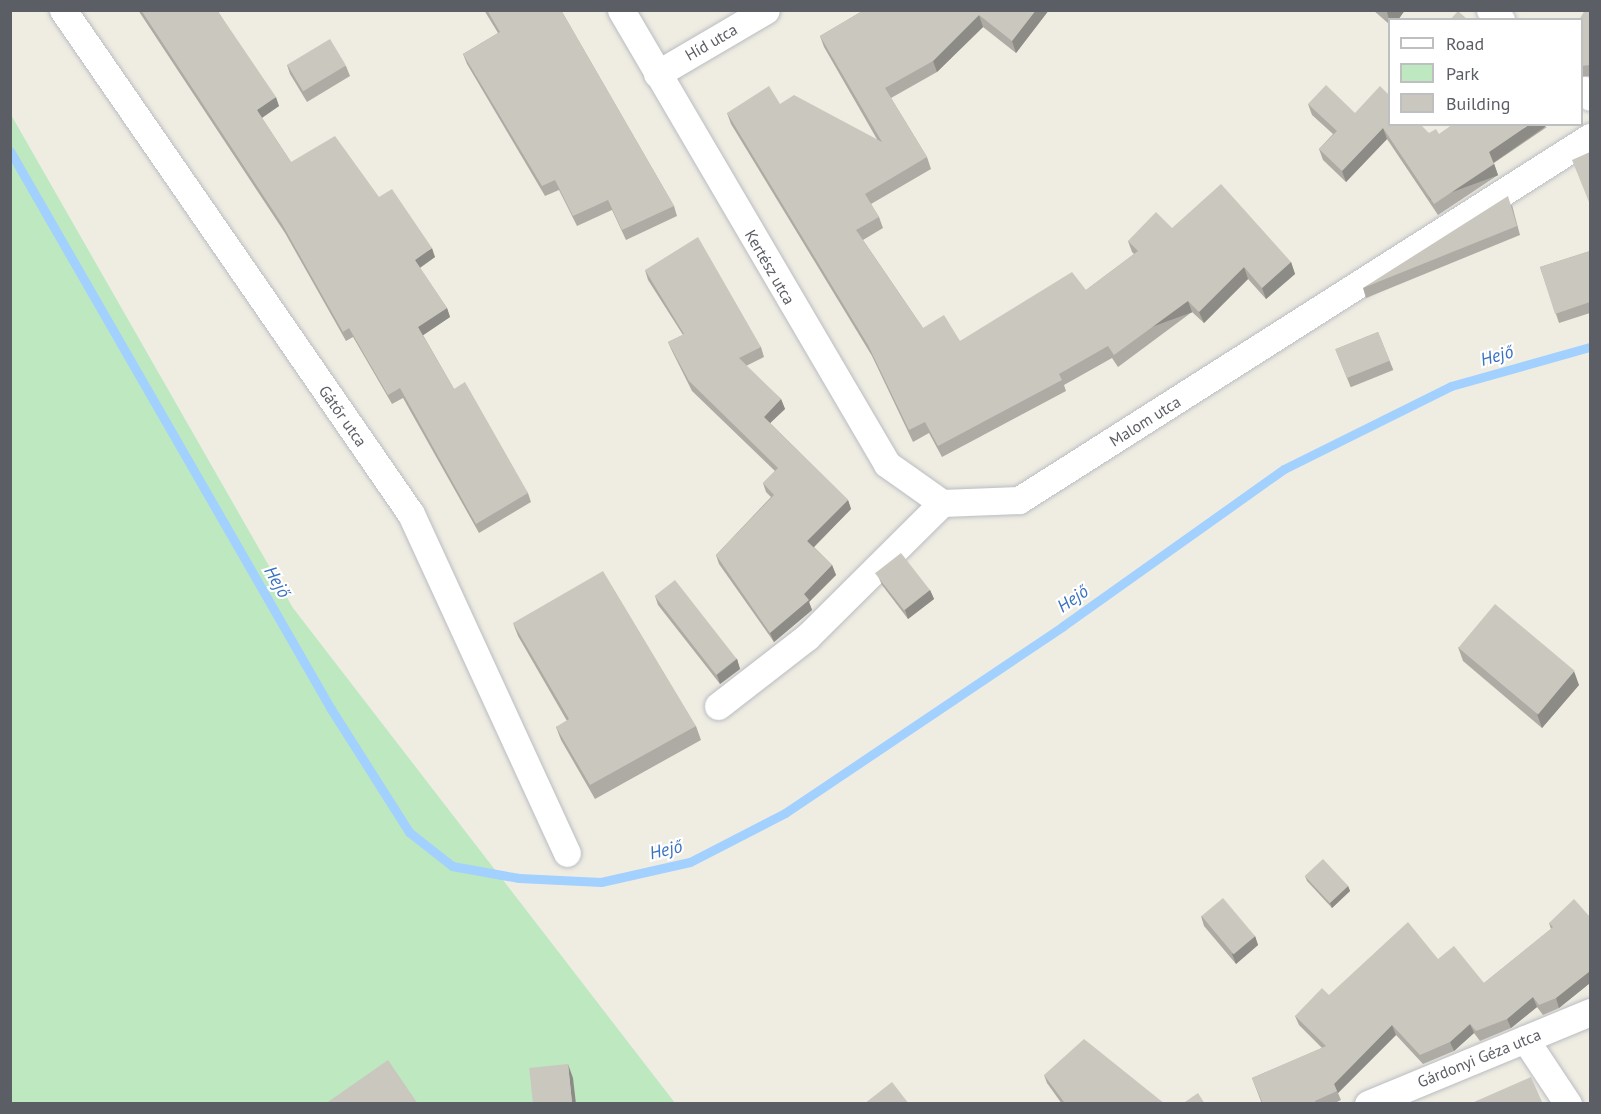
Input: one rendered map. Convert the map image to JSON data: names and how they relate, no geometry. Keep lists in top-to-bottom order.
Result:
{
  "streets": {
    "street": [
      "Híd utca",
      "Kertész utca",
      "Gátőr utca",
      "Malom utca",
      "Gárdonyi Géza utca"
    ]
  },
  "crossings": [
    ["Híd utca", "Kertész utca"],
    ["Kertész utca", "Malom utca"]
  ],
  "water": ["Hejő"],
  "legend": ["Road", "Park", "Building"]
}
